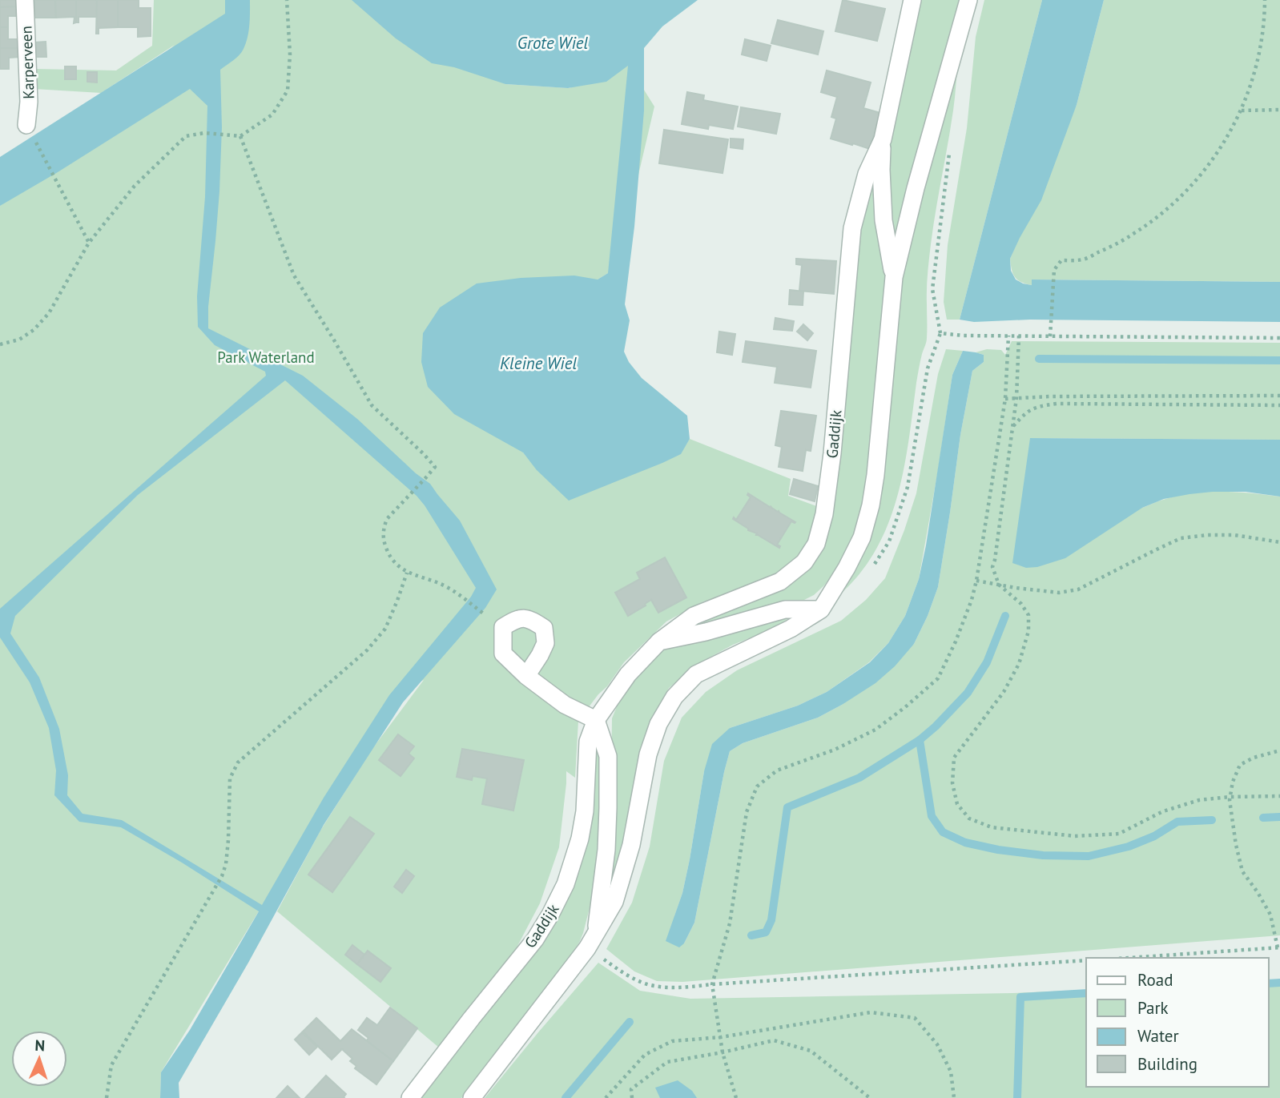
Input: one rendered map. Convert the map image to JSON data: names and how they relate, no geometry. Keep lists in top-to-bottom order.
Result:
{
  "streets": {
    "street": ["Karperveen", "Gaddijk"]
  },
  "water": ["Grote Wiel", "Kleine Wiel"],
  "parks": ["Park Waterland"],
  "legend": [
    "Road",
    "Park",
    "Water",
    "Building"
  ],
  "north": "top"
}
